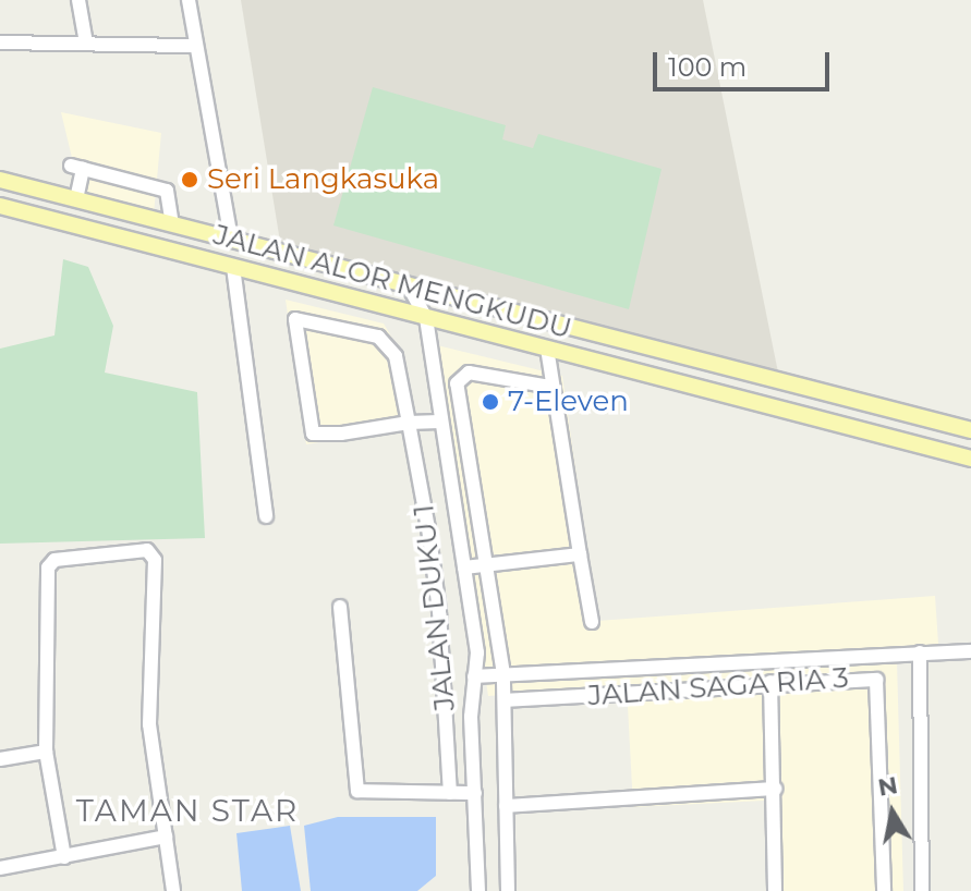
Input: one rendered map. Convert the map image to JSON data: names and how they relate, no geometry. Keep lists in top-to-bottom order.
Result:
{
  "streets": {
    "main road": ["JALAN ALOR MENGKUDU"],
    "street": ["JALAN DUKU 1", "JALAN SAGA RIA 3"]
  },
  "districts": ["TAMAN STAR"],
  "places": ["Seri Langkasuka", "7-Eleven"],
  "scale_bar": "100 m",
  "north": "top"
}
